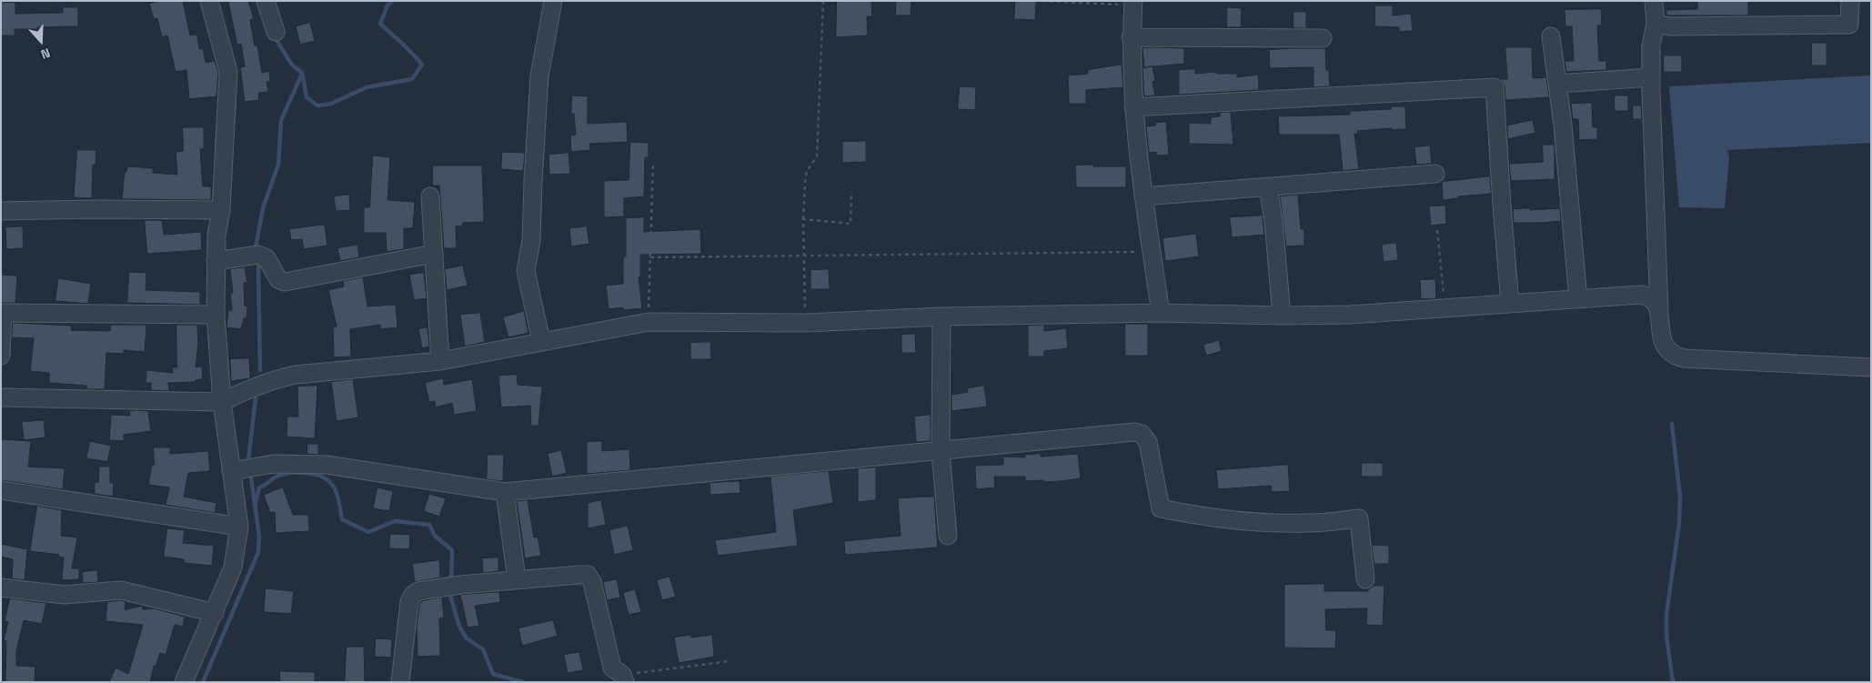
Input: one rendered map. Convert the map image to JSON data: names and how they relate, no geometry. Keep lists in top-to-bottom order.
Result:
{
  "north": "bottom"
}
